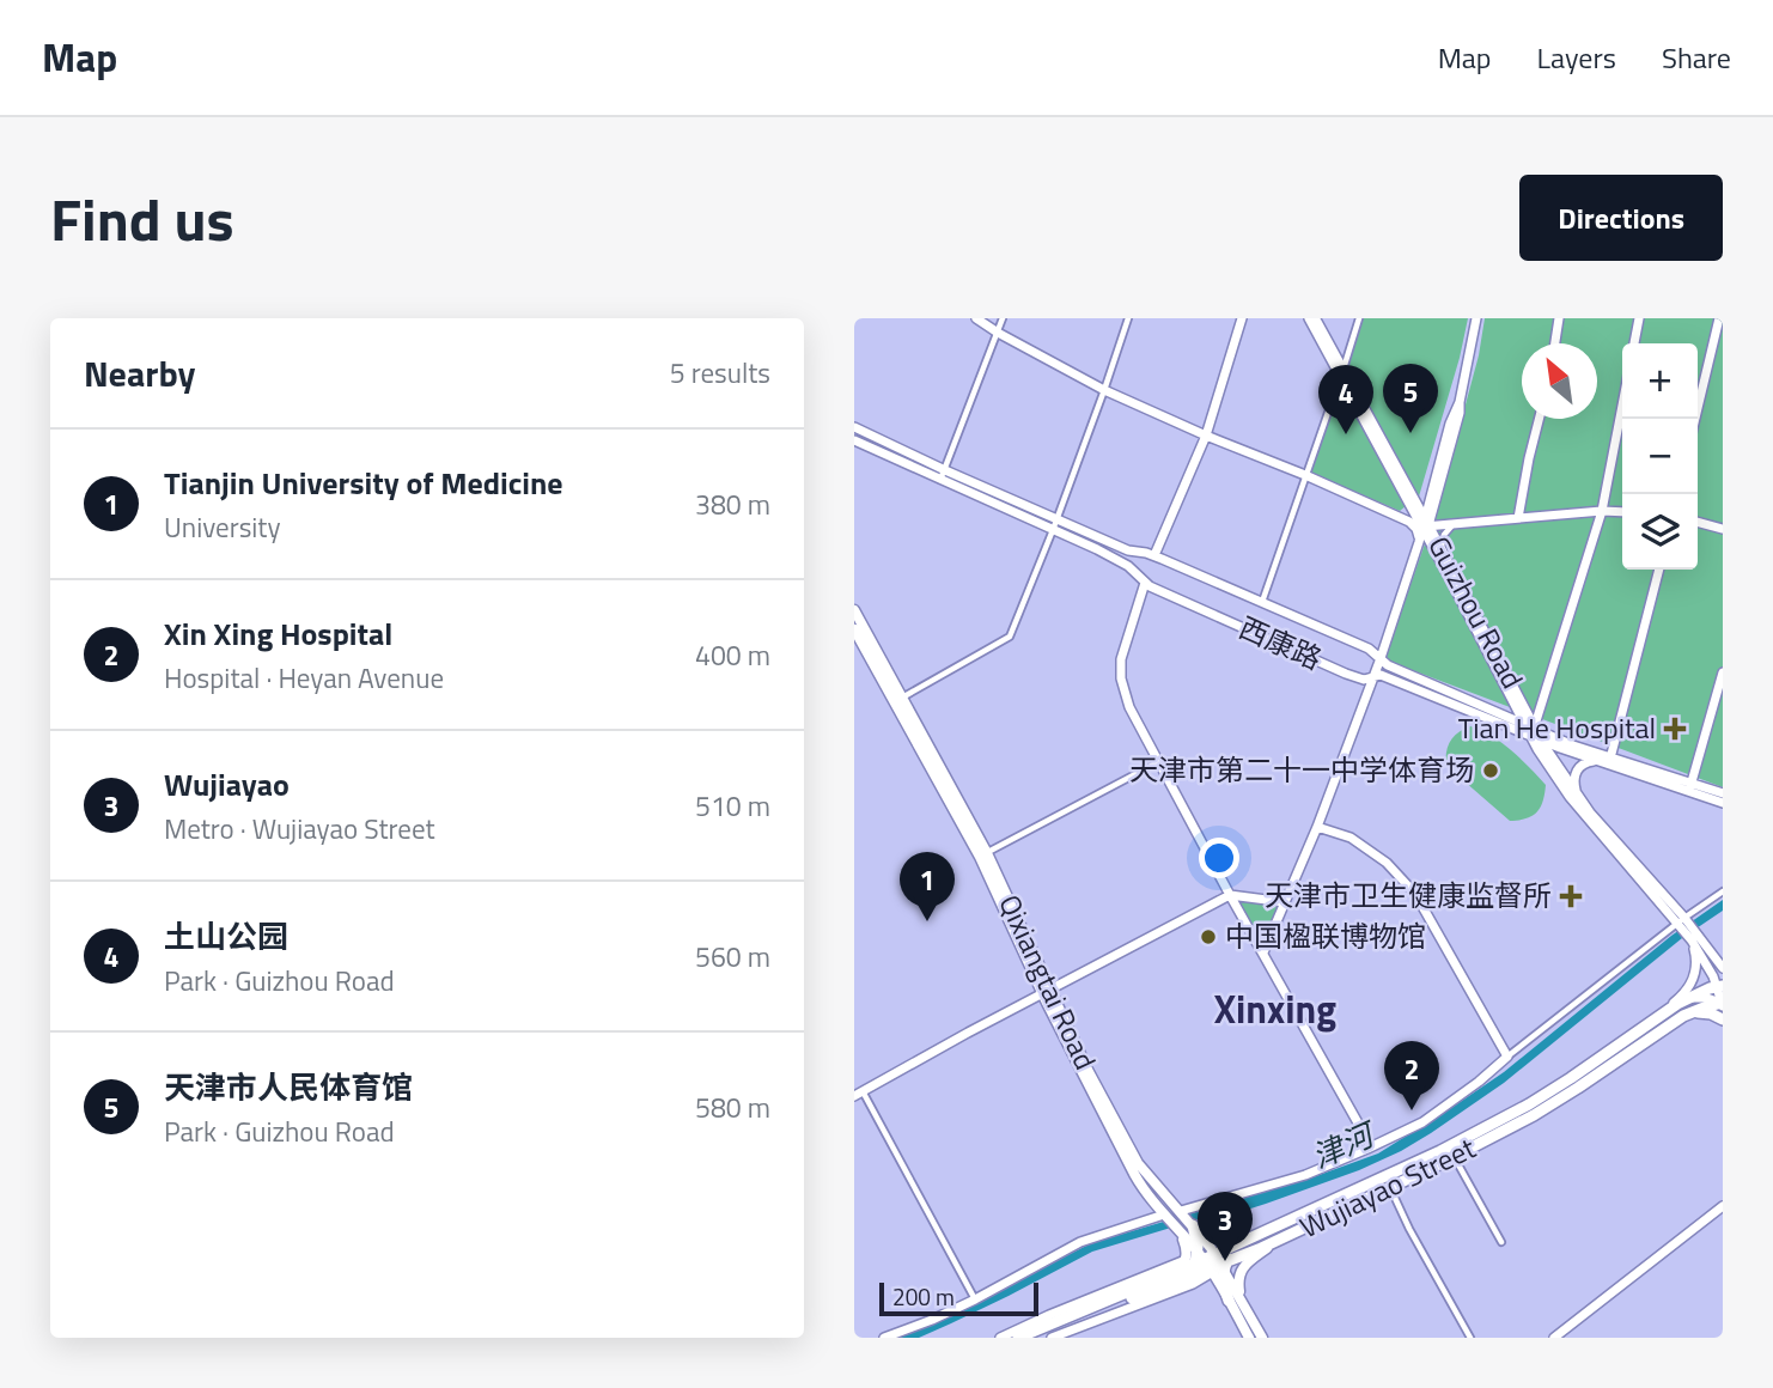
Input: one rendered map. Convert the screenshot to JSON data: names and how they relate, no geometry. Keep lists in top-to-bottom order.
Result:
{
  "streets": {
    "highway": ["Wujiayao Street"],
    "main road": ["Qixiangtai Road"],
    "street": ["Guizhou Road", "西康路"]
  },
  "crossings": [
    ["Guizhou Road", "西康路"],
    ["Qixiangtai Road", "Wujiayao Street"]
  ],
  "districts": ["Xinxing"],
  "water": ["津河"],
  "places": {
    "health": ["Tian He Hospital", "天津市卫生健康监督所"],
    "other": ["天津市第二十一中学体育场", "中国楹联博物馆"]
  },
  "scale_bar": "200 m",
  "north": "top left",
  "page": {
    "header": "Map",
    "nav": ["Map", "Layers", "Share"],
    "title": "Find us",
    "buttons": "Directions",
    "heading": ["Nearby", "5 results"],
    "map_buttons": ["+", "−"],
    "pins": [
      "5",
      "4",
      "1",
      "2",
      "3"
    ],
    "list": [
      {
        "mark": "1",
        "name": "Tianjin University of Medicine",
        "note": "University",
        "value": "380 m"
      },
      {
        "mark": "2",
        "name": "Xin Xing Hospital",
        "note": "Hospital · Heyan Avenue",
        "value": "400 m"
      },
      {
        "mark": "3",
        "name": "Wujiayao",
        "note": "Metro · Wujiayao Street",
        "value": "510 m"
      },
      {
        "mark": "4",
        "name": "土山公园",
        "note": "Park · Guizhou Road",
        "value": "560 m"
      },
      {
        "mark": "5",
        "name": "天津市人民体育馆",
        "note": "Park · Guizhou Road",
        "value": "580 m"
      }
    ],
    "scale": "200 m"
  }
}
